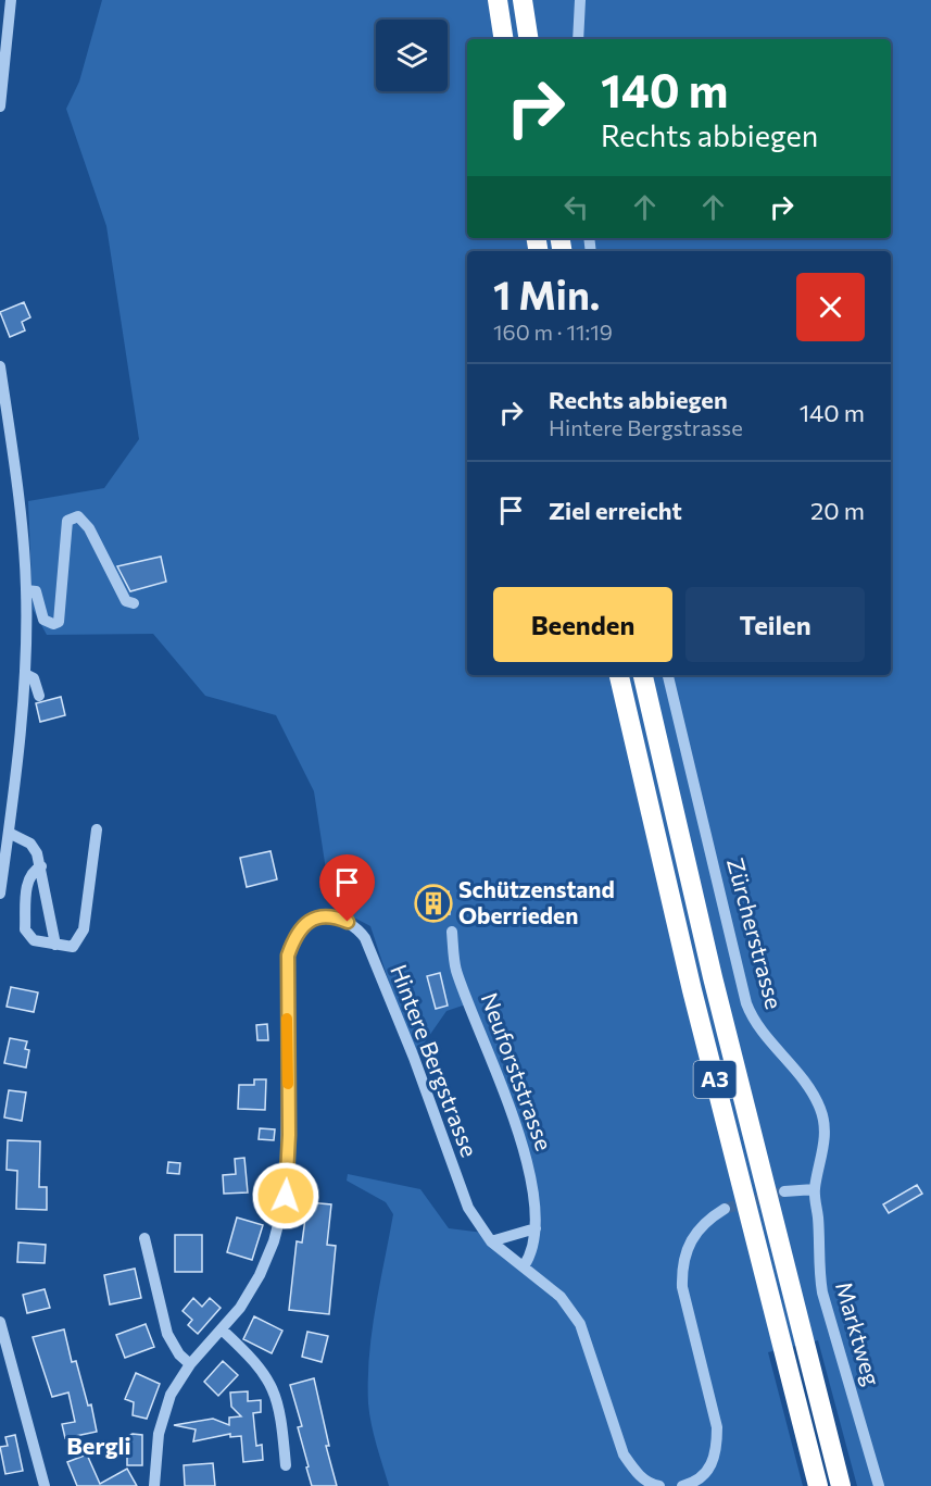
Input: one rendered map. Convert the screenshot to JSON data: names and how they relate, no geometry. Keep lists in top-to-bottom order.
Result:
{
  "streets": {
    "highway": ["A3"],
    "street": [
      "Zürcherstrasse",
      "Hintere Bergstrasse",
      "Neuforststrasse",
      "Marktweg"
    ]
  },
  "crossings": [
    ["Zürcherstrasse", "Marktweg"],
    ["Hintere Bergstrasse", "Neuforststrasse"]
  ],
  "districts": ["Bergli"],
  "places": {
    "building": ["Schützenstand Oberrieden"]
  },
  "page": {
    "turn": ["140 m", "Rechts abbiegen"],
    "heading": ["1 Min.", "160 m · 11:19"],
    "list": [
      {
        "name": "Rechts abbiegen",
        "note": "Hintere Bergstrasse",
        "value": "140 m"
      },
      {
        "name": "Ziel erreicht",
        "value": "20 m"
      }
    ],
    "buttons": ["Beenden", "Teilen"]
  }
}
